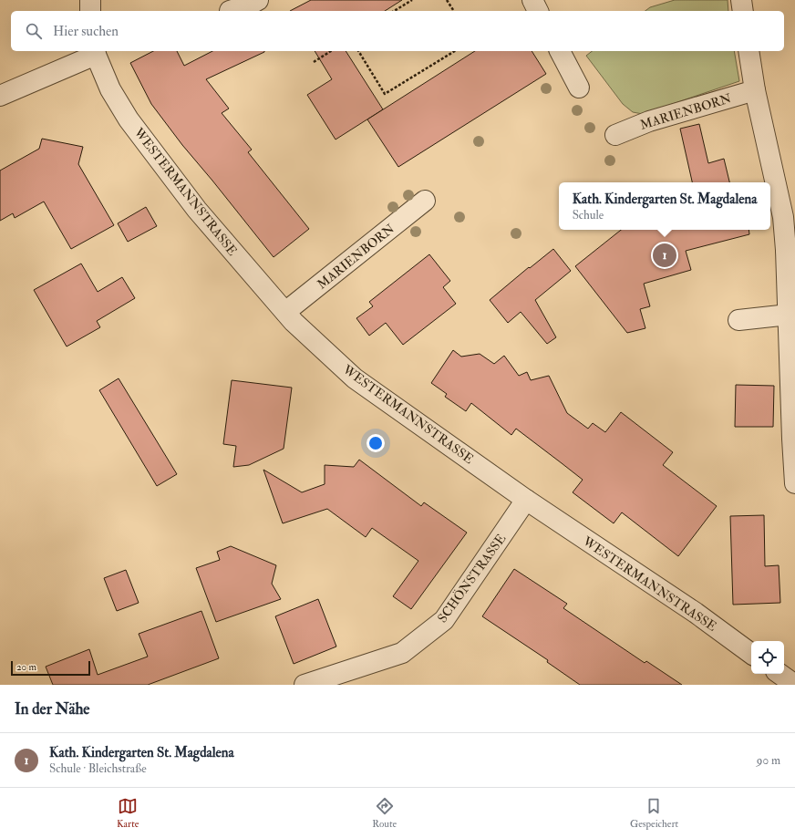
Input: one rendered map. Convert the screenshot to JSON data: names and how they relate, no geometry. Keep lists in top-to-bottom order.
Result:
{
  "streets": {
    "street": ["MARIENBORN", "WESTERMANNSTRASSE", "SCHÖNSTRASSE"]
  },
  "crossings": [
    ["MARIENBORN", "WESTERMANNSTRASSE"],
    ["WESTERMANNSTRASSE", "SCHÖNSTRASSE"]
  ],
  "scale_bar": "20 m",
  "page": {
    "search": "Hier suchen",
    "popup": ["Kath. Kindergarten St. Magdalena", "Schule"],
    "pins": "1",
    "scale": "20 m",
    "heading": "In der Nähe",
    "list": [
      {
        "mark": "1",
        "name": "Kath. Kindergarten St. Magdalena",
        "note": "Schule · Bleichstraße",
        "value": "90 m"
      }
    ],
    "nav": ["Karte", "Route", "Gespeichert"]
  }
}
